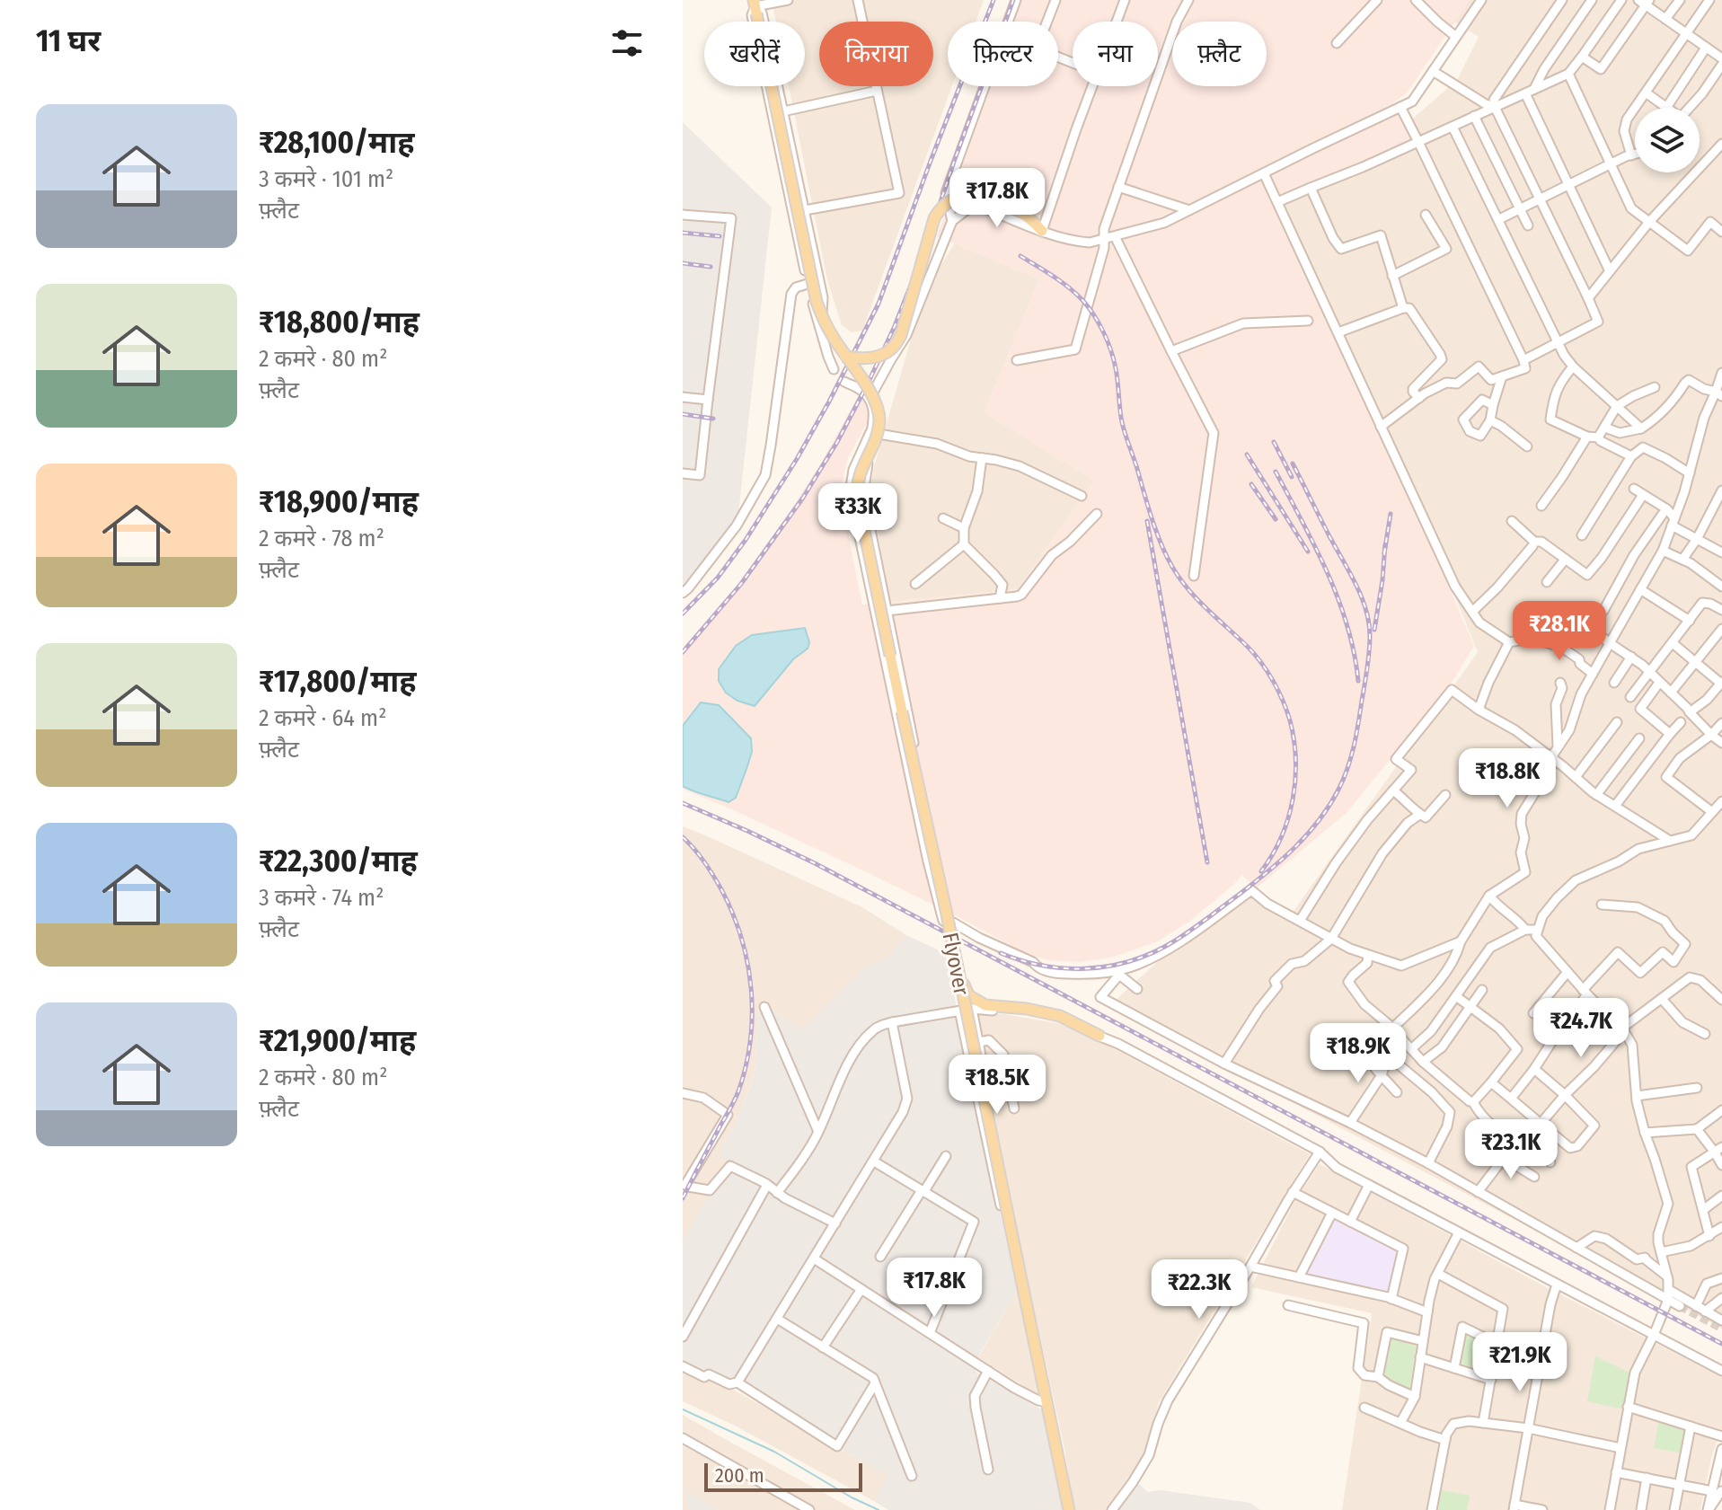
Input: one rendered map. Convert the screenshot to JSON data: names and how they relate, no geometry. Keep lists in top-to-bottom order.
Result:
{
  "streets": {
    "main road": ["Flyover"]
  },
  "scale_bar": "200 m",
  "page": {
    "heading": "11 घर",
    "chip": [
      "खरीदें",
      "किराया",
      "फ़िल्टर",
      "नया",
      "फ़्लैट"
    ],
    "list": [
      {
        "name": "₹28,100/माह",
        "note": "3 कमरे · 101 m² · फ़्लैट"
      },
      {
        "name": "₹18,800/माह",
        "note": "2 कमरे · 80 m² · फ़्लैट"
      },
      {
        "name": "₹18,900/माह",
        "note": "2 कमरे · 78 m² · फ़्लैट"
      },
      {
        "name": "₹17,800/माह",
        "note": "2 कमरे · 64 m² · फ़्लैट"
      },
      {
        "name": "₹22,300/माह",
        "note": "3 कमरे · 74 m² · फ़्लैट"
      },
      {
        "name": "₹21,900/माह",
        "note": "2 कमरे · 80 m² · फ़्लैट"
      }
    ],
    "price": [
      "₹17.8K",
      "₹33K",
      "₹28.1K",
      "₹18.8K",
      "₹24.7K",
      "₹18.9K",
      "₹18.5K",
      "₹23.1K",
      "₹17.8K",
      "₹22.3K",
      "₹21.9K"
    ],
    "scale": "200 m"
  }
}
